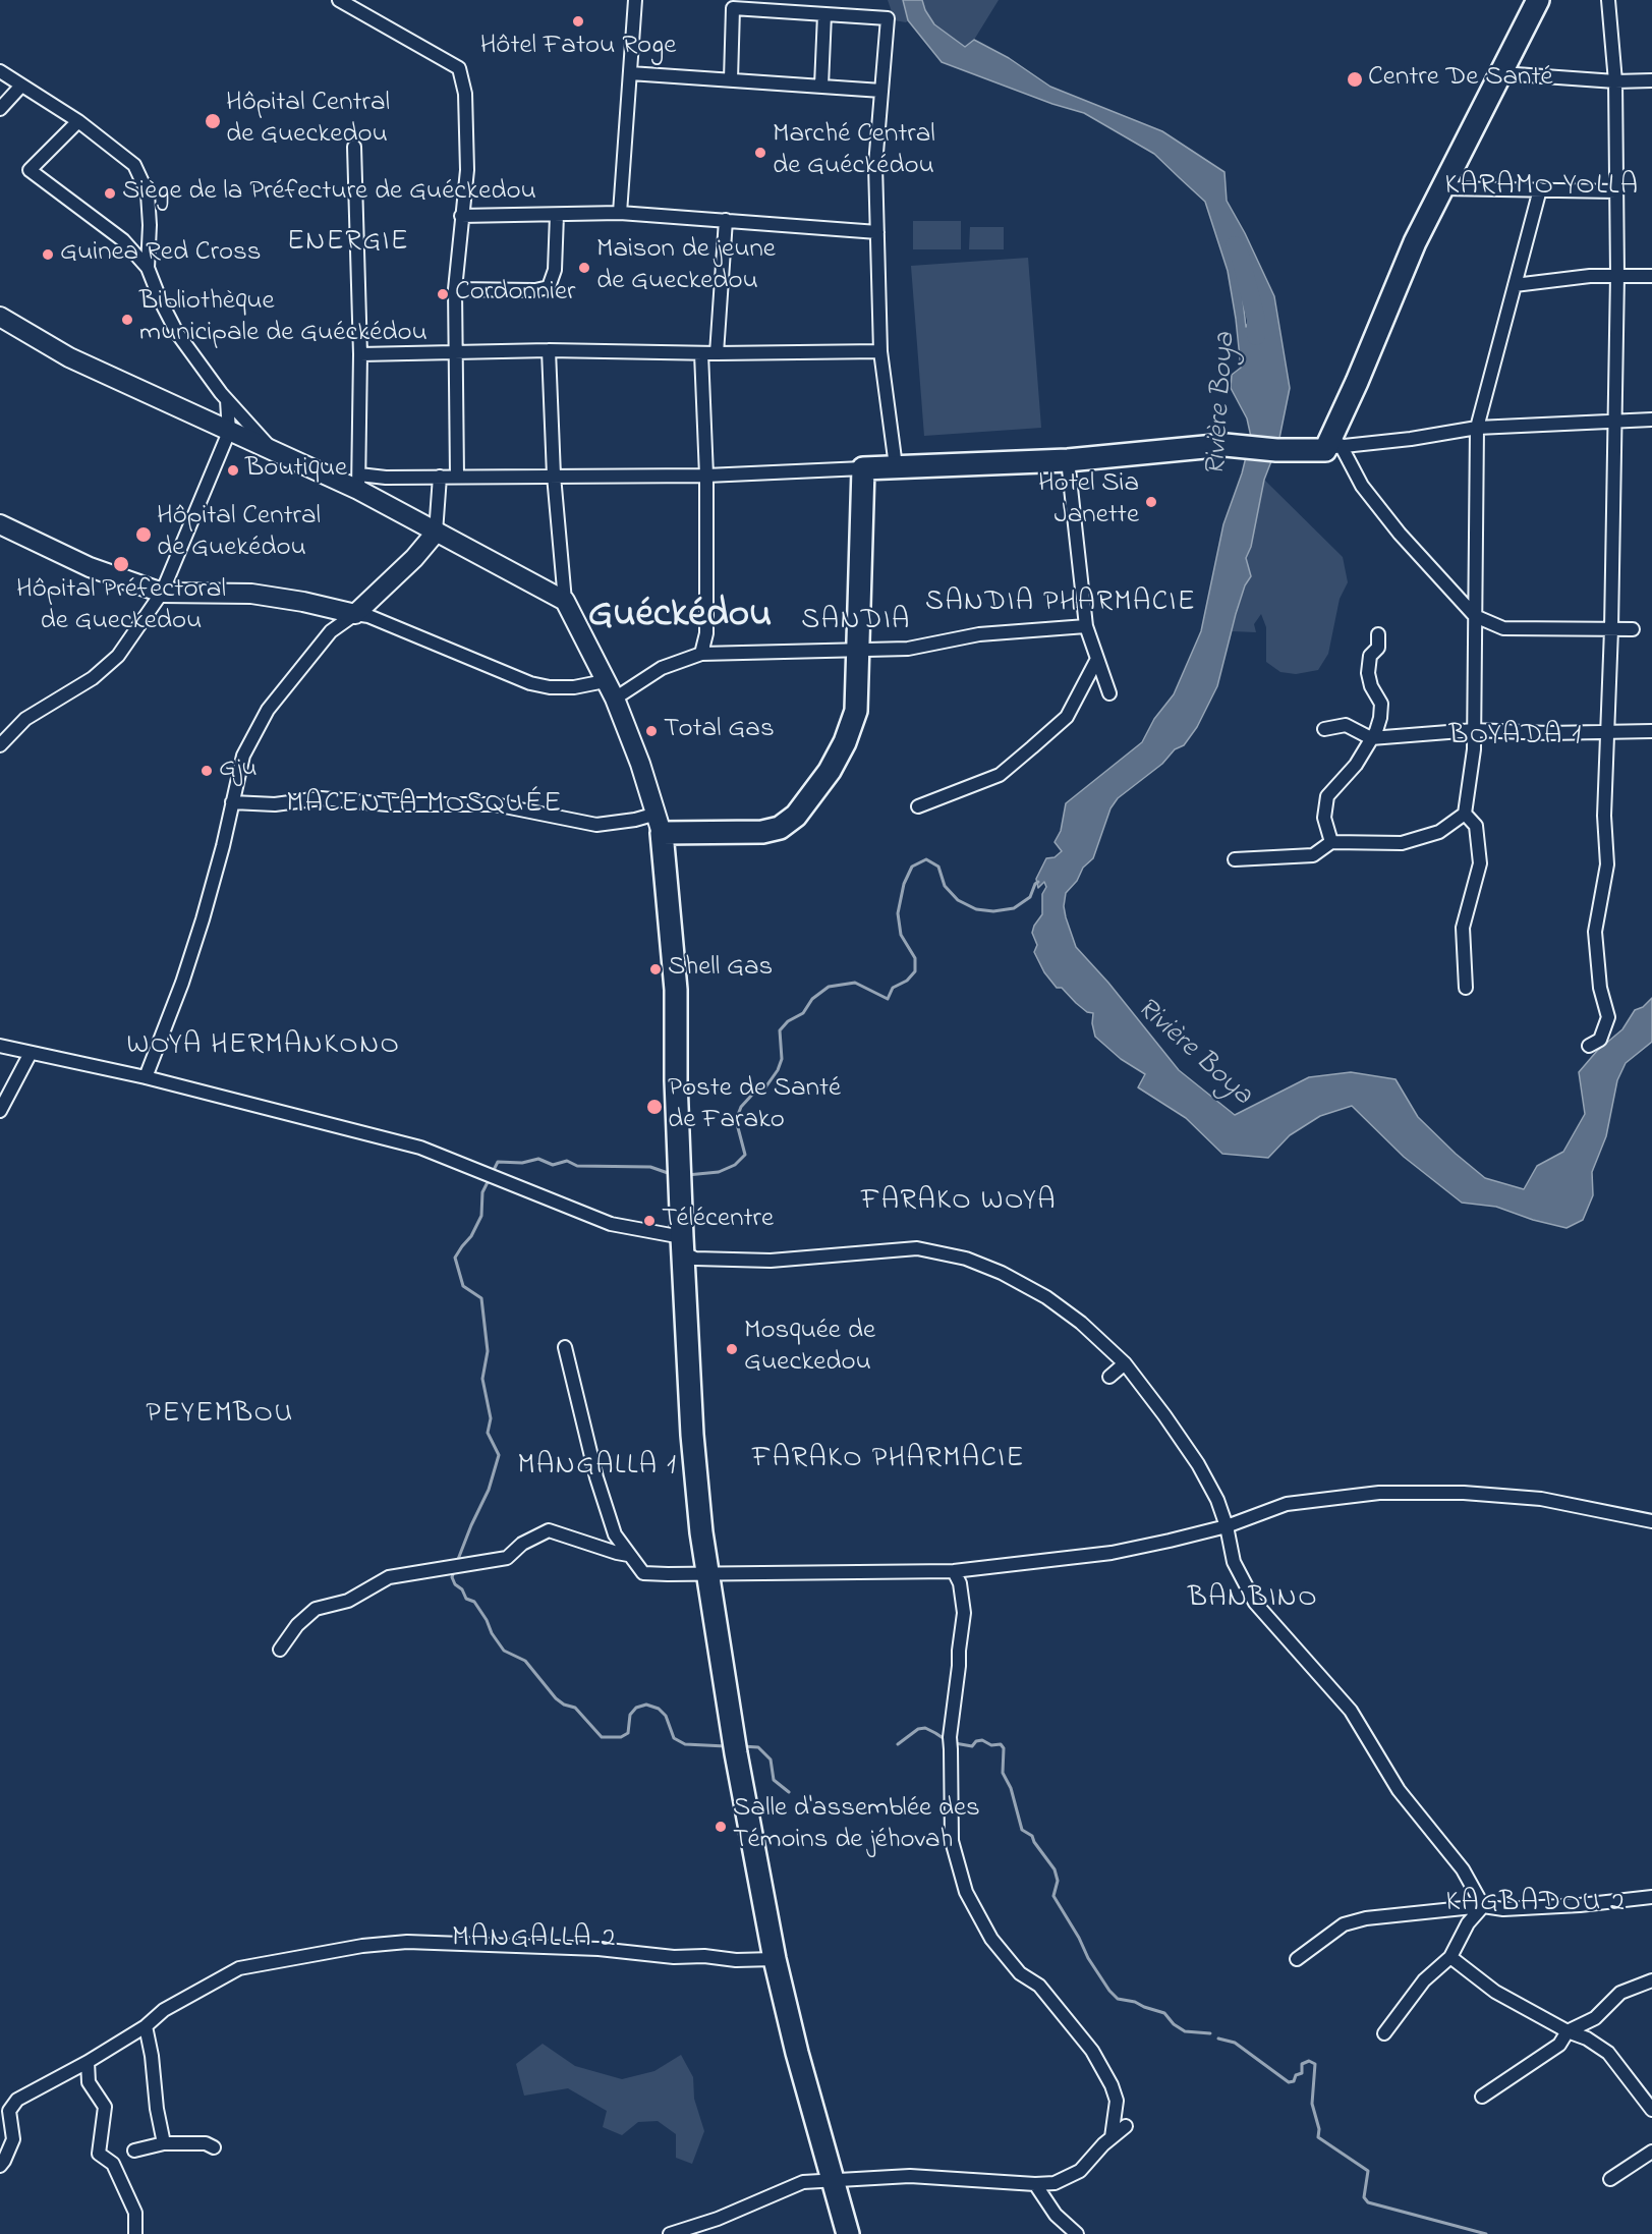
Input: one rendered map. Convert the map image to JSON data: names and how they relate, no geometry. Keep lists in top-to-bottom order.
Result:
{
  "districts": [
    "KARAMO YOLLA",
    "ENERGIE",
    "SANDIA PHARMACIE",
    "Guéckédou",
    "SANDIA",
    "BOYADA 1",
    "MACENTA MOSQUÉE",
    "WOYA HERMANKONO",
    "FARAKO WOYA",
    "PEYEMBOU",
    "FARAKO PHARMACIE",
    "MANGALLA 1",
    "BANBINO",
    "KAGBADOU 2",
    "MANGALLA 2"
  ],
  "water": ["Rivière Boya"],
  "places": [
    "Hôtel Fatou Roge",
    "Centre De Santé",
    "Hôpital Central de Gueckedou",
    "Marché Central de Guéckédou",
    "Siège de la Préfecture de Guéckedou",
    "Guinea Red Cross",
    "Maison de jeune de Gueckedou",
    "Cordonnier",
    "Bibliothèque municipale de Guéckédou",
    "Boutique",
    "Hotel Sia Janette",
    "Hôpital Central de Guekédou",
    "Hôpital Préfectoral de Gueckedou",
    "Total Gas",
    "Gju",
    "Shell Gas",
    "Poste de Santé de Farako",
    "Télécentre",
    "Mosquée de Gueckedou",
    "Salle d'assemblée des Témoins de jéhovah"
  ]
}
